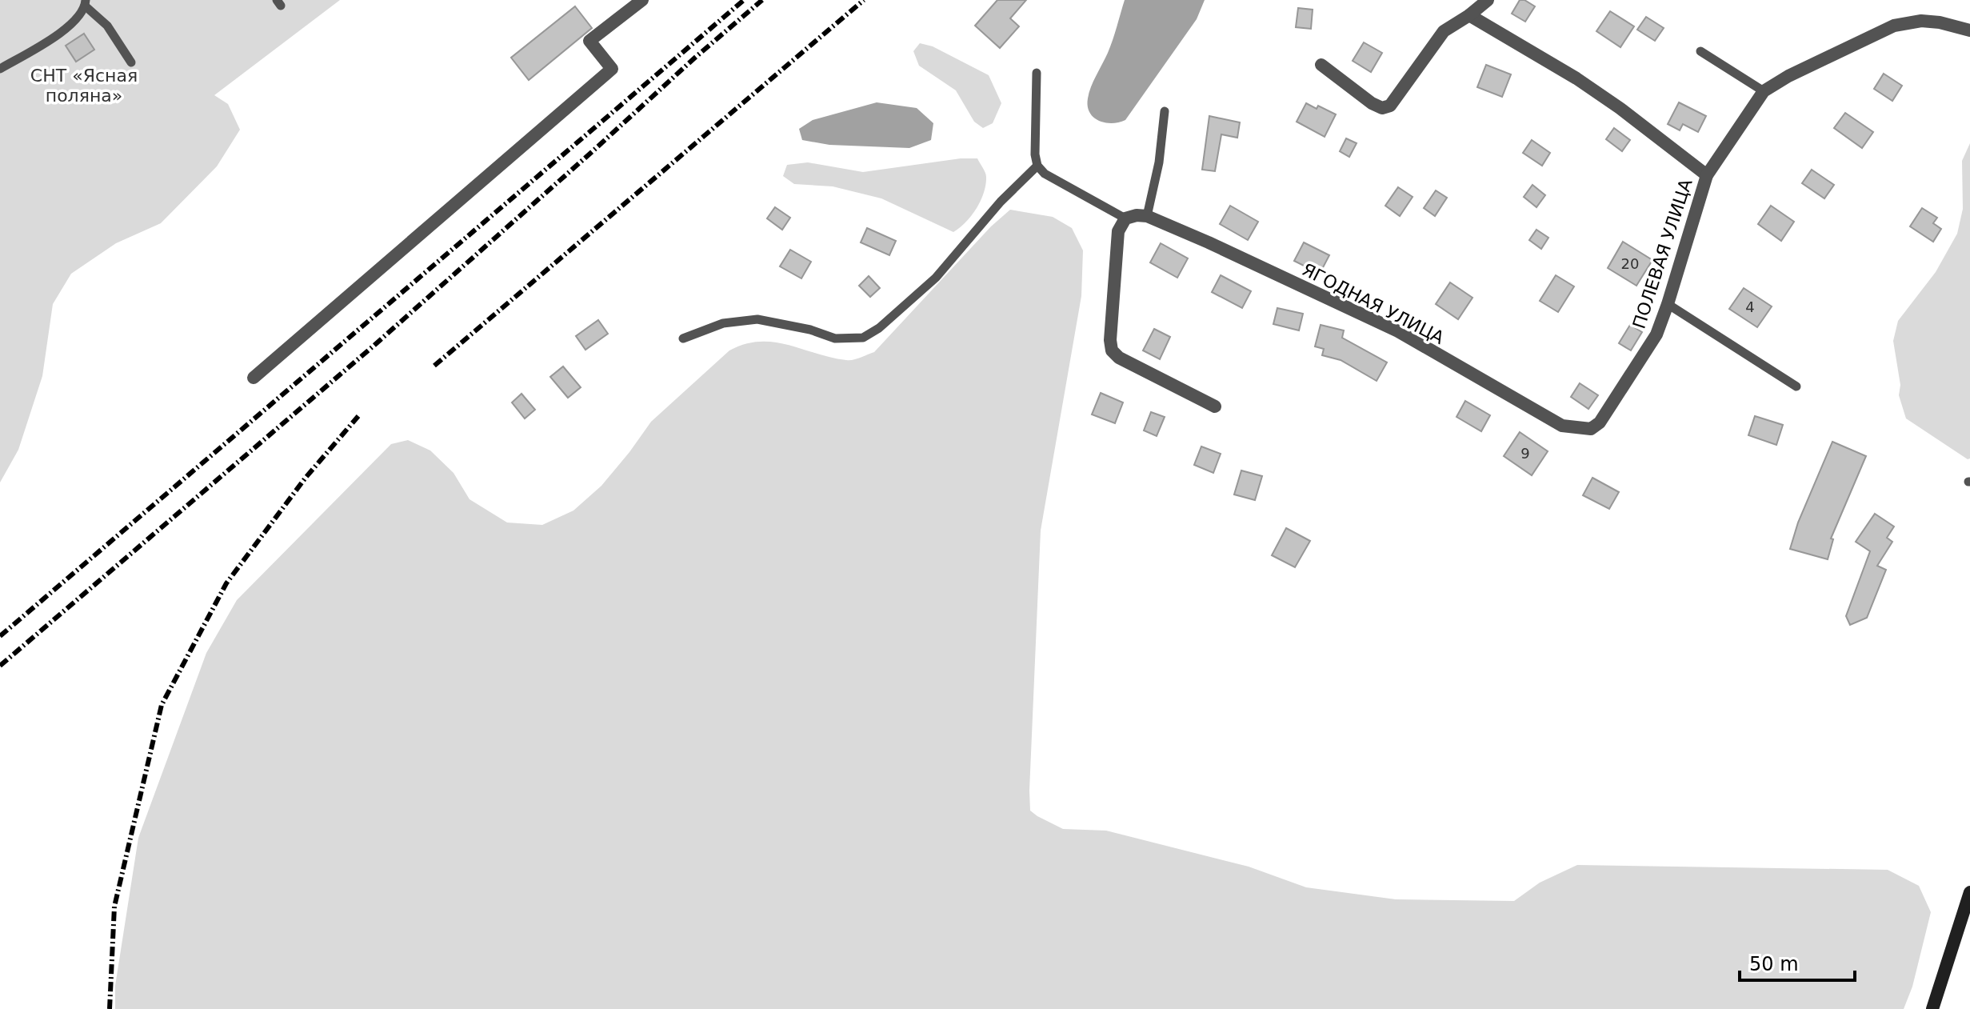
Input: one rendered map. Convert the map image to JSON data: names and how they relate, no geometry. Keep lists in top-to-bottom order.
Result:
{
  "streets": {
    "street": ["ПОЛЕВАЯ УЛИЦА", "ЯГОДНАЯ УЛИЦА"]
  },
  "crossings": [
    ["ПОЛЕВАЯ УЛИЦА", "ЯГОДНАЯ УЛИЦА"]
  ],
  "parks": ["СНТ «Ясная поляна»"],
  "house_numbers": ["20", "4", "9"],
  "scale_bar": "50 m"
}
